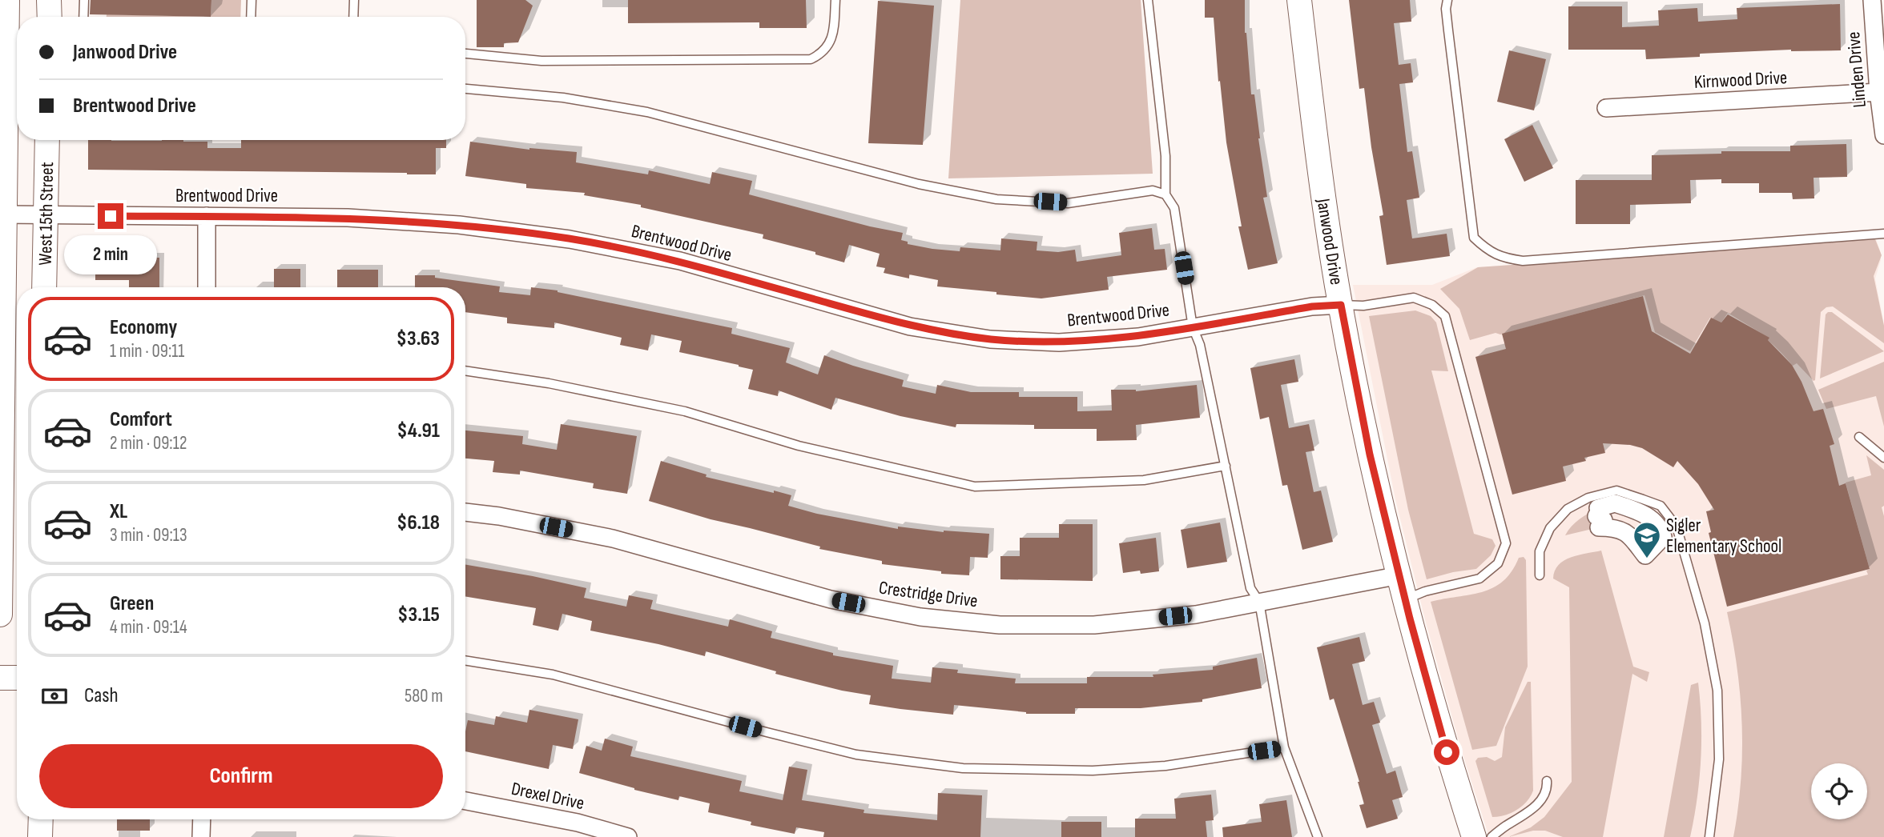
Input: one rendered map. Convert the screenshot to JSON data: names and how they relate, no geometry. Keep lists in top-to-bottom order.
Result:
{
  "streets": {
    "street": [
      "Linden Drive",
      "Kirnwood Drive",
      "Brentwood Drive",
      "West 15th Street",
      "Janwood Drive",
      "Crestridge Drive",
      "Drexel Drive"
    ]
  },
  "crossings": [
    ["Linden Drive", "Kirnwood Drive"],
    ["Brentwood Drive", "West 15th Street"],
    ["Brentwood Drive", "Janwood Drive"],
    ["Janwood Drive", "Crestridge Drive"]
  ],
  "places": {
    "school or university": ["Sigler Elementary School"]
  },
  "page": {
    "banner": ["Janwood Drive", "Brentwood Drive"],
    "bubble": "2 min",
    "list": [
      {
        "name": "Economy",
        "note": "1 min · 09:11",
        "value": "$3.63"
      },
      {
        "name": "Comfort",
        "note": "2 min · 09:12",
        "value": "$4.91"
      },
      {
        "name": "XL",
        "note": "3 min · 09:13",
        "value": "$6.18"
      },
      {
        "name": "Green",
        "note": "4 min · 09:14",
        "value": "$3.15"
      }
    ],
    "pay": ["Cash", "580 m"],
    "buttons": "Confirm"
  }
}
